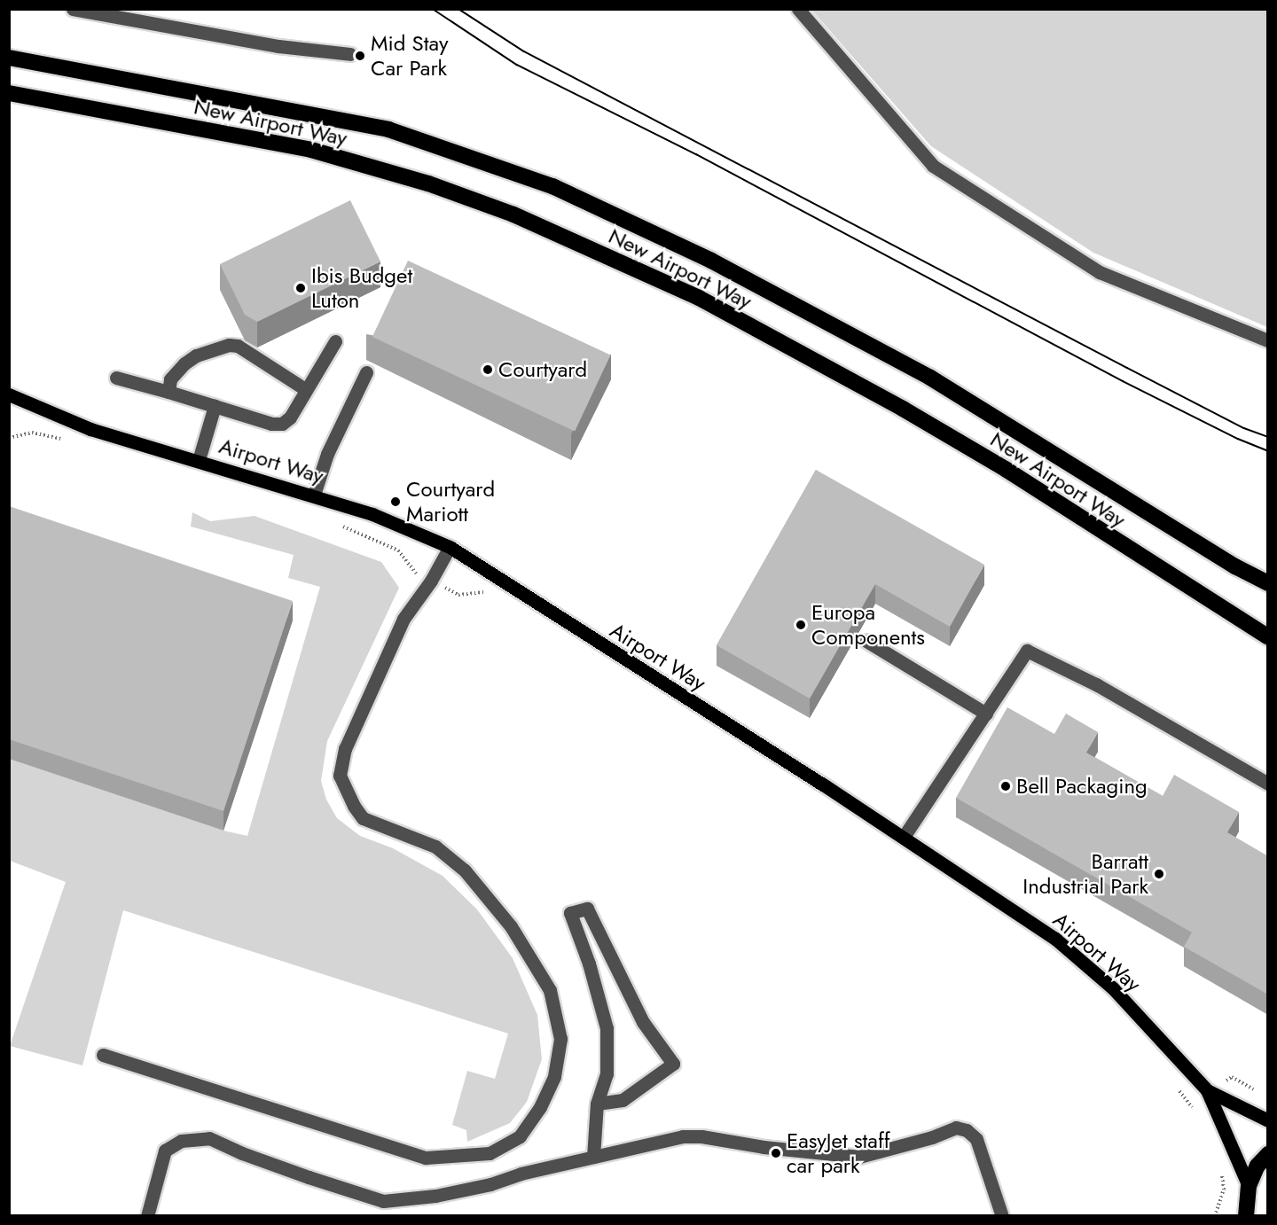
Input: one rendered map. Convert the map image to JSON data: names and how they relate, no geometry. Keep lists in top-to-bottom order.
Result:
{
  "streets": {
    "highway": ["New Airport Way"],
    "main road": ["Airport Way"]
  },
  "places": [
    "Mid Stay Car Park",
    "Ibis Budget Luton",
    "Courtyard",
    "Courtyard Mariott",
    "Europa Components",
    "Bell Packaging",
    "Barratt Industrial Park",
    "EasyJet staff car park"
  ]
}
